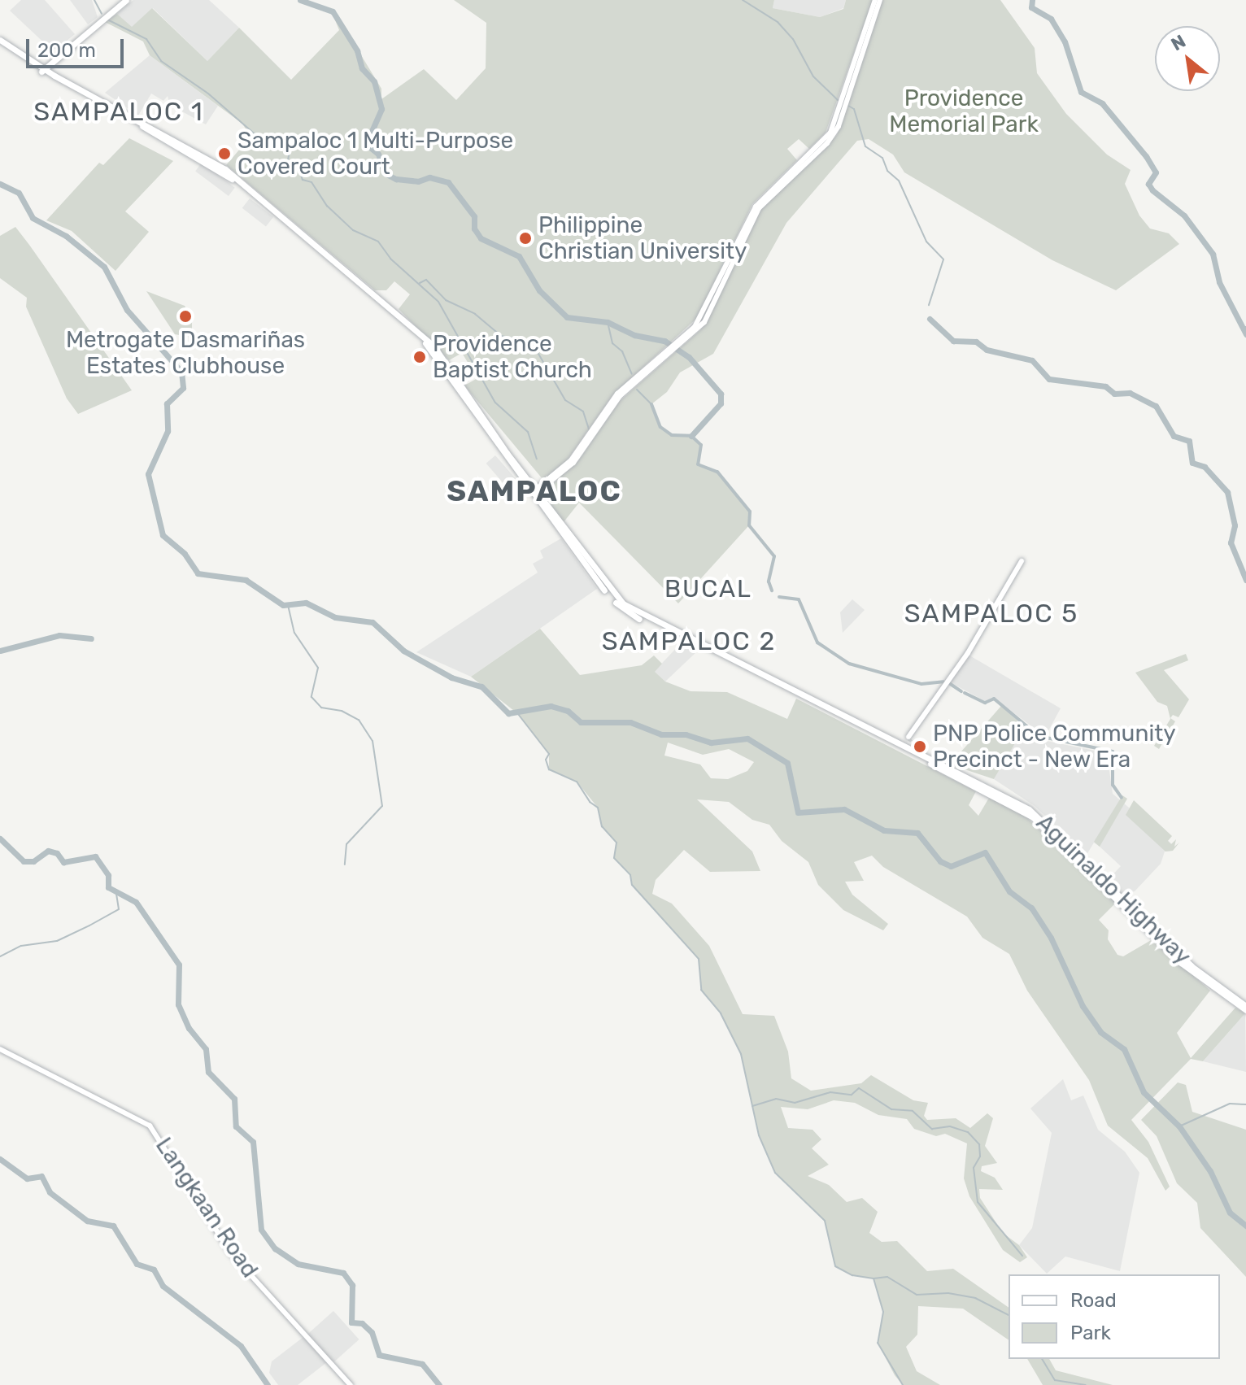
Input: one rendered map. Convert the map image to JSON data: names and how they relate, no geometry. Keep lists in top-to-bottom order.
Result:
{
  "streets": {
    "main road": ["Aguinaldo Highway"],
    "street": ["Langkaan Road"]
  },
  "districts": [
    "SAMPALOC 1",
    "SAMPALOC",
    "BUCAL",
    "SAMPALOC 5",
    "SAMPALOC 2"
  ],
  "parks": ["Providence Memorial Park"],
  "places": [
    "Sampaloc 1 Multi-Purpose Covered Court",
    "Philippine Christian University",
    "Metrogate Dasmariñas Estates Clubhouse",
    "Providence Baptist Church",
    "PNP Police Community Precinct - New Era"
  ],
  "legend": ["Road", "Park"],
  "scale_bar": "200 m",
  "north": "top left"
}
